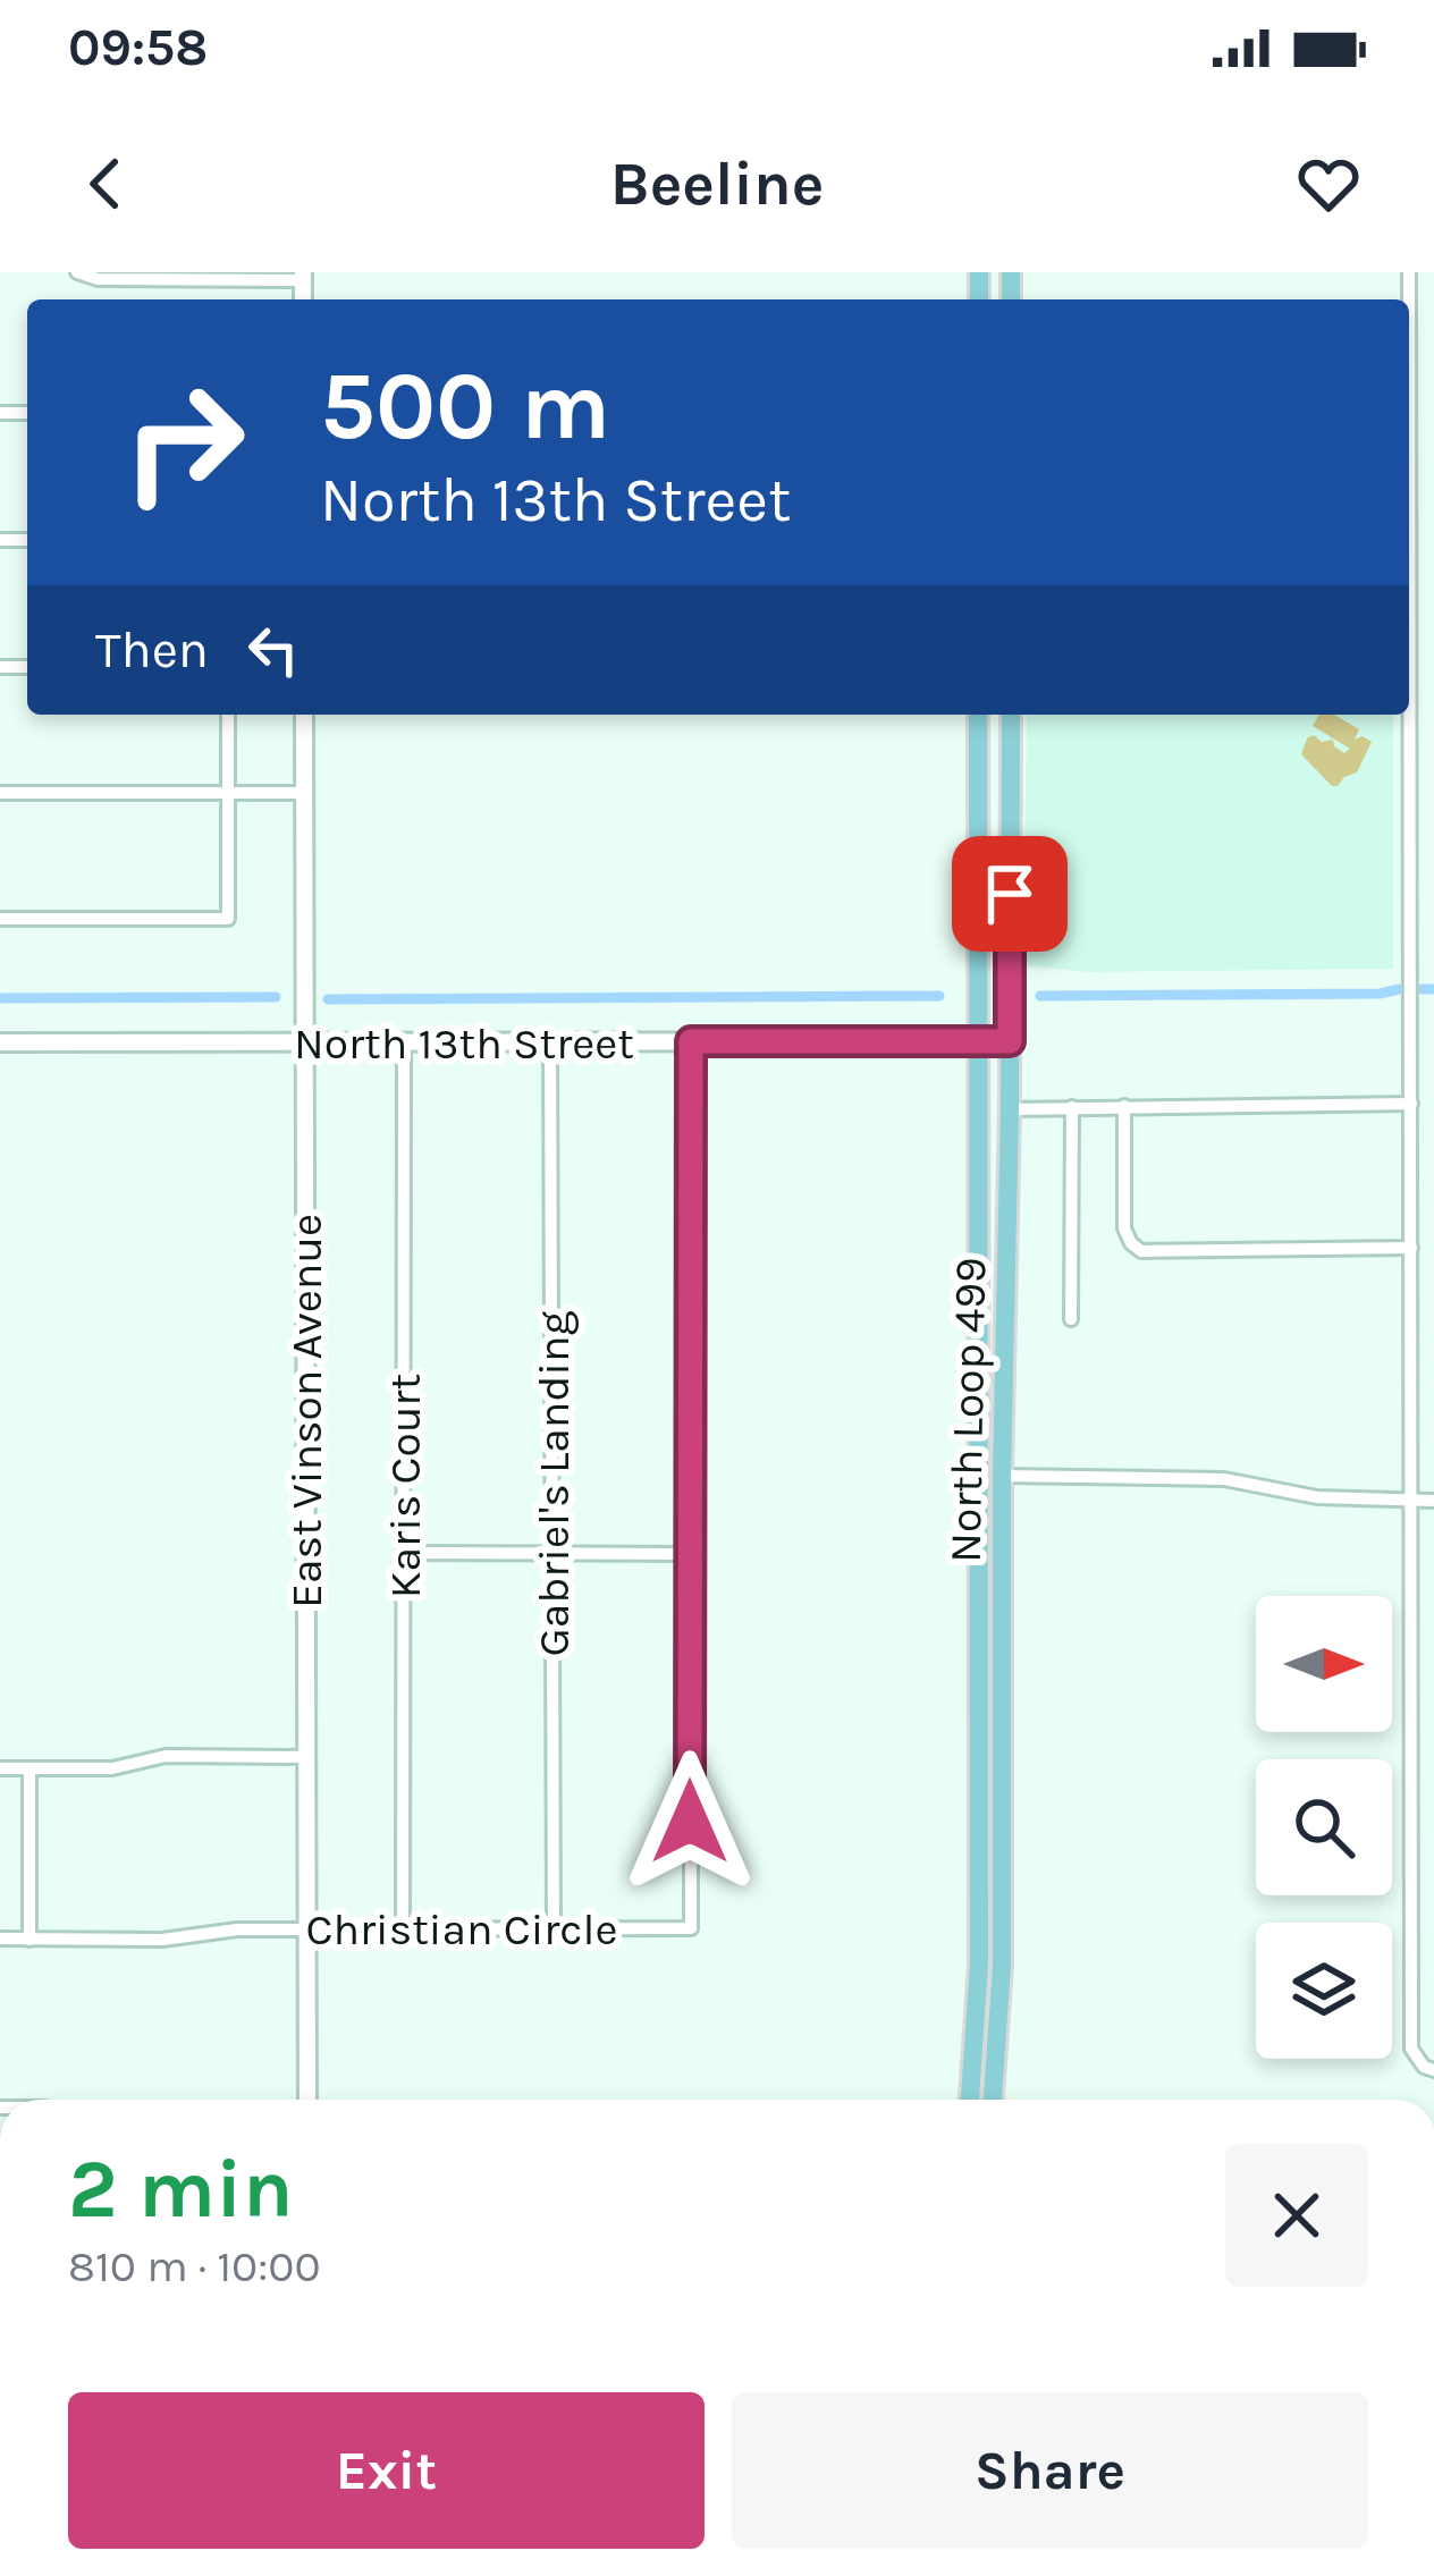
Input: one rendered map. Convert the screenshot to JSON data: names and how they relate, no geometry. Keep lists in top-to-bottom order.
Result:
{
  "streets": {
    "main road": ["North Loop 499"],
    "street": [
      "North 13th Street",
      "East Vinson Avenue",
      "Gabriel's Landing",
      "Karis Court",
      "Christian Circle"
    ]
  },
  "crossings": [
    ["North 13th Street", "North Loop 499"],
    ["North 13th Street", "East Vinson Avenue"],
    ["North 13th Street", "Gabriel's Landing"],
    ["North 13th Street", "Karis Court"],
    ["North 13th Street", "Christian Circle"],
    ["East Vinson Avenue", "Christian Circle"],
    ["Gabriel's Landing", "Christian Circle"],
    ["Karis Court", "Christian Circle"]
  ],
  "north": "right",
  "page": {
    "status": "09:58",
    "header": "Beeline",
    "turn": ["500 m", "North 13th Street"],
    "then": "Then",
    "heading": ["2 min", "810 m · 10:00"],
    "buttons": ["Exit", "Share"]
  }
}
